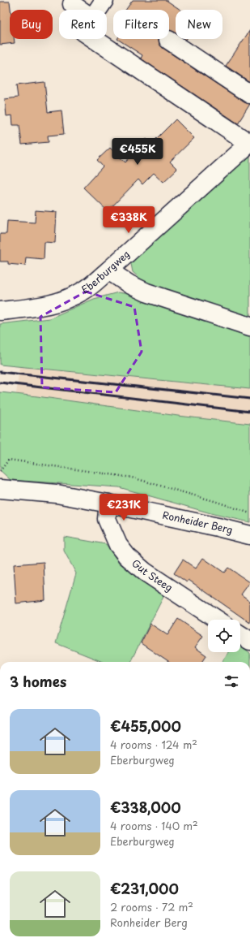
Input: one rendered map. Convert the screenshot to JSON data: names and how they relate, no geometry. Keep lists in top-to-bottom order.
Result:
{
  "streets": {
    "street": ["Eberburgweg", "Ronheider Berg", "Gut Steeg"]
  },
  "crossings": [
    ["Ronheider Berg", "Gut Steeg"]
  ],
  "page": {
    "chip": [
      "Buy",
      "Rent",
      "Filters",
      "New"
    ],
    "price": ["€455K", "€338K", "€231K"],
    "heading": "3 homes",
    "list": [
      {
        "name": "€455,000",
        "note": "4 rooms · 124 m² · Eberburgweg"
      },
      {
        "name": "€338,000",
        "note": "4 rooms · 140 m² · Eberburgweg"
      },
      {
        "name": "€231,000",
        "note": "2 rooms · 72 m² · Ronheider Berg"
      }
    ]
  }
}
